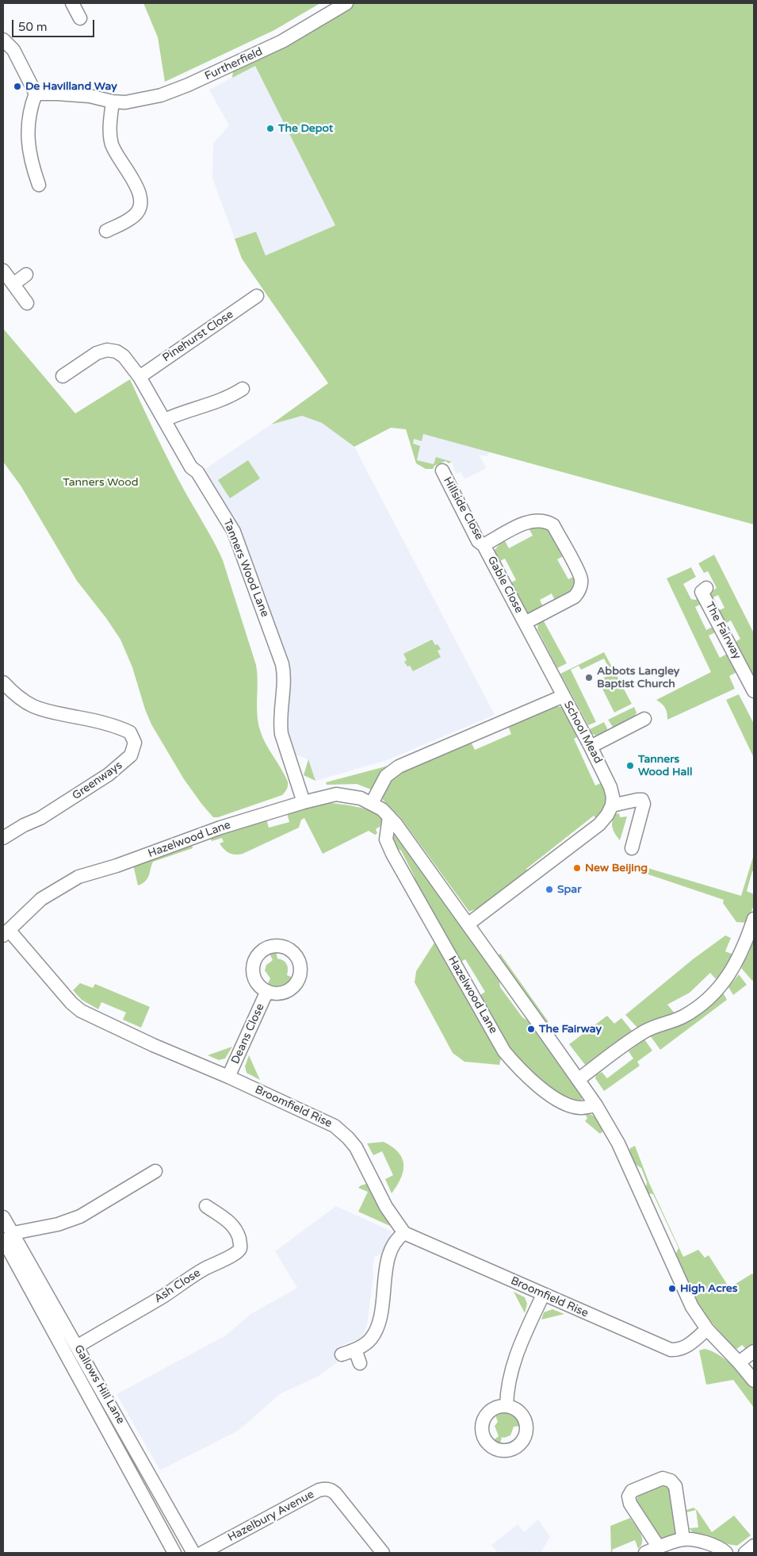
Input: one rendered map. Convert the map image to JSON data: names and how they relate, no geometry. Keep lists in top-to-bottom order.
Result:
{
  "streets": {
    "street": [
      "Furtherfield",
      "Pinehurst Close",
      "Hillside Close",
      "Tanners Wood Lane",
      "Gable Close",
      "The Fairway",
      "School Mead",
      "Greenways",
      "Hazelwood Lane",
      "Deans Close",
      "Broomfield Rise",
      "Ash Close",
      "Gallows Hill Lane",
      "Hazelbury Avenue"
    ]
  },
  "crossings": [
    ["Pinehurst Close", "Tanners Wood Lane"],
    ["Hillside Close", "Gable Close"],
    ["Tanners Wood Lane", "Hazelwood Lane"],
    ["Gable Close", "School Mead"],
    ["School Mead", "Hazelwood Lane"],
    ["Hazelwood Lane", "Broomfield Rise"],
    ["Deans Close", "Broomfield Rise"],
    ["Ash Close", "Gallows Hill Lane"]
  ],
  "parks": ["Tanners Wood"],
  "places": [
    "De Havilland Way",
    "The Depot",
    "Abbots Langley Baptist Church",
    "Tanners Wood Hall",
    "New Beijing",
    "Spar",
    "The Fairway",
    "High Acres"
  ],
  "scale_bar": "50 m"
}
